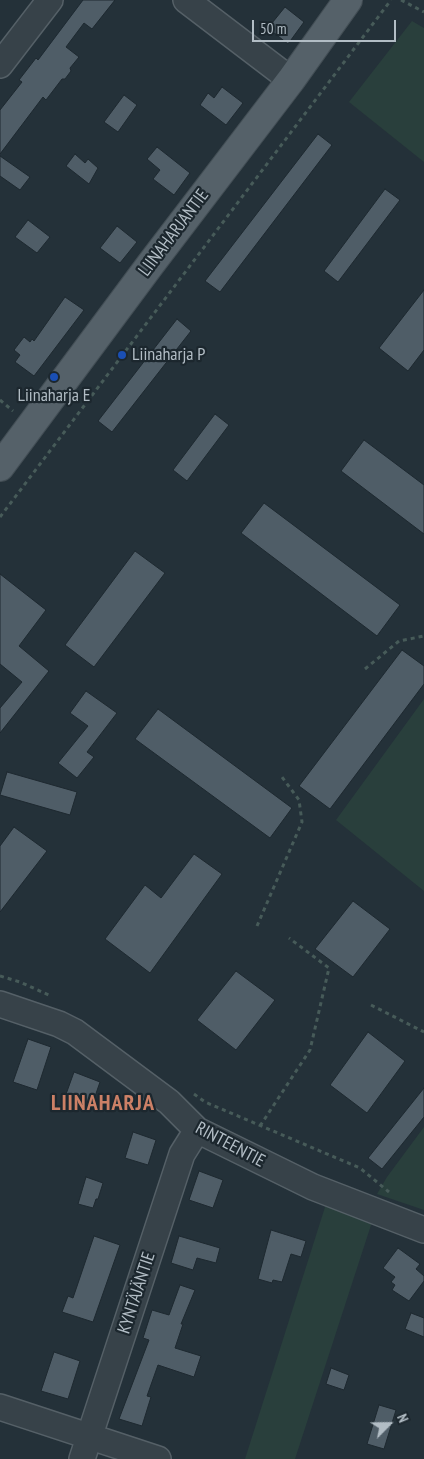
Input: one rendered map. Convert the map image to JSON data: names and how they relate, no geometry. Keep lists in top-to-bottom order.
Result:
{
  "streets": {
    "main road": ["LIINAHARJANTIE"],
    "street": ["RINTEENTIE", "KYNTÄJÄNTIE"]
  },
  "crossings": [
    ["RINTEENTIE", "KYNTÄJÄNTIE"]
  ],
  "districts": ["LIINAHARJA"],
  "places": ["Liinaharja P", "Liinaharja E"],
  "scale_bar": "50 m",
  "north": "top right"
}
